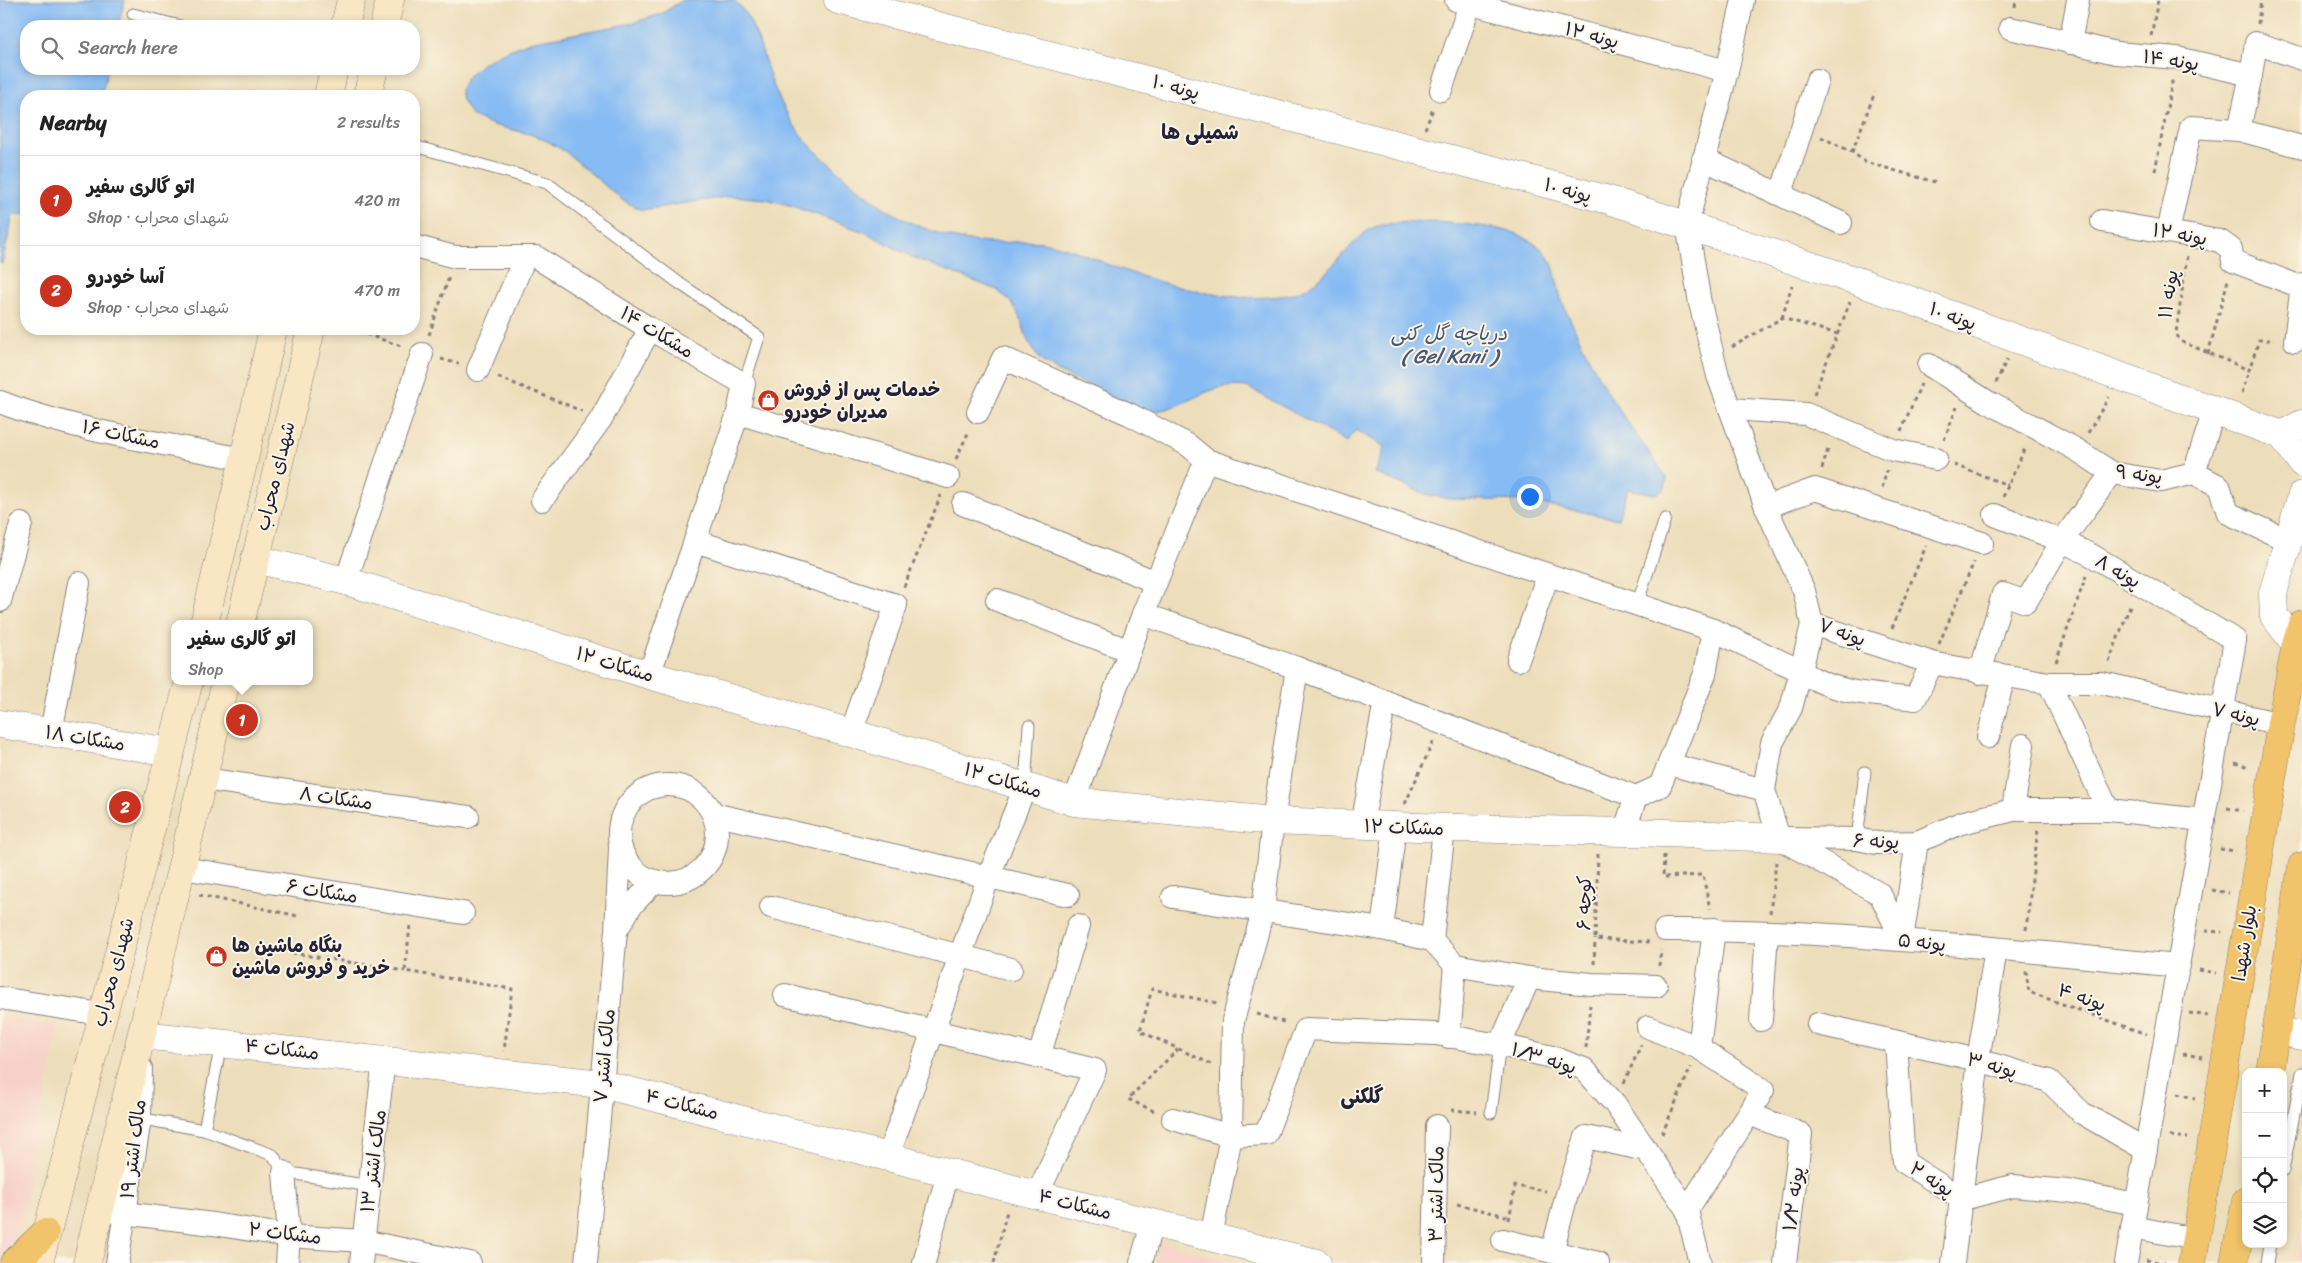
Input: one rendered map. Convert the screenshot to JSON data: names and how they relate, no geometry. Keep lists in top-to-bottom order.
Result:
{
  "streets": {
    "main road": ["شهدای محراب", "بلوار شهدا"],
    "street": [
      "پونه ۱۲",
      "پونه ۱۴",
      "پونه ۱۰",
      "مشکات ۱۴",
      "مشکات ۱۶",
      "پونه ۹",
      "پونه ۸",
      "پونه ۷",
      "مشکات ۱۲",
      "مشکات ۱۸",
      "مشکات ۸",
      "پونه ۶",
      "مشکات ۶",
      "پونه ۵",
      "مشکات ۴",
      "مالک اشتر ۷",
      "پونه ۱/۳",
      "پونه ۳",
      "مالک اشتر ۱۹",
      "مالک اشتر ۱۳",
      "پونه ۲",
      "مالک اشتر ۳",
      "پونه ۱/۲",
      "مشکات ۲"
    ],
    "path": ["پونه ۱۱", "کوچه ۶", "پونه ۴"]
  },
  "crossings": [
    ["پونه ۱۲", "پونه ۱۱"],
    ["پونه ۱۰", "پونه ۷"],
    ["مشکات ۱۶", "شهدای محراب"],
    ["شهدای محراب", "مشکات ۱۲"],
    ["شهدای محراب", "مشکات ۱۸"],
    ["پونه ۸", "پونه ۷"],
    ["پونه ۷", "بلوار شهدا"],
    ["مشکات ۱۲", "پونه ۶"],
    ["مشکات ۱۲", "کوچه ۶"],
    ["کوچه ۶", "پونه ۵"],
    ["پونه ۵", "پونه ۴"],
    ["مشکات ۴", "مالک اشتر ۷"],
    ["مشکات ۴", "مالک اشتر ۱۳"],
    ["پونه ۳", "پونه ۲"],
    ["مالک اشتر ۱۹", "مشکات ۲"],
    ["مالک اشتر ۱۳", "مشکات ۲"]
  ],
  "districts": ["شمیلی ها", "گلکنی"],
  "water": ["دریاچه گل کنی ( Gel Kani )"],
  "places": {
    "shop": ["خدمات پس از فروش مدیران خودرو", "بنگاه ماشین ها خرید و فروش ماشین"]
  },
  "page": {
    "search": "Search here",
    "heading": ["Nearby", "2 results"],
    "list": [
      {
        "mark": "1",
        "name": "اتو گالری سفیر",
        "note": "Shop · شهدای محراب",
        "value": "420 m"
      },
      {
        "mark": "2",
        "name": "آسا خودرو",
        "note": "Shop · شهدای محراب",
        "value": "470 m"
      }
    ],
    "popup": ["اتو گالری سفیر", "Shop"],
    "pins": ["1", "2"],
    "map_buttons": ["+", "−"]
  }
}
